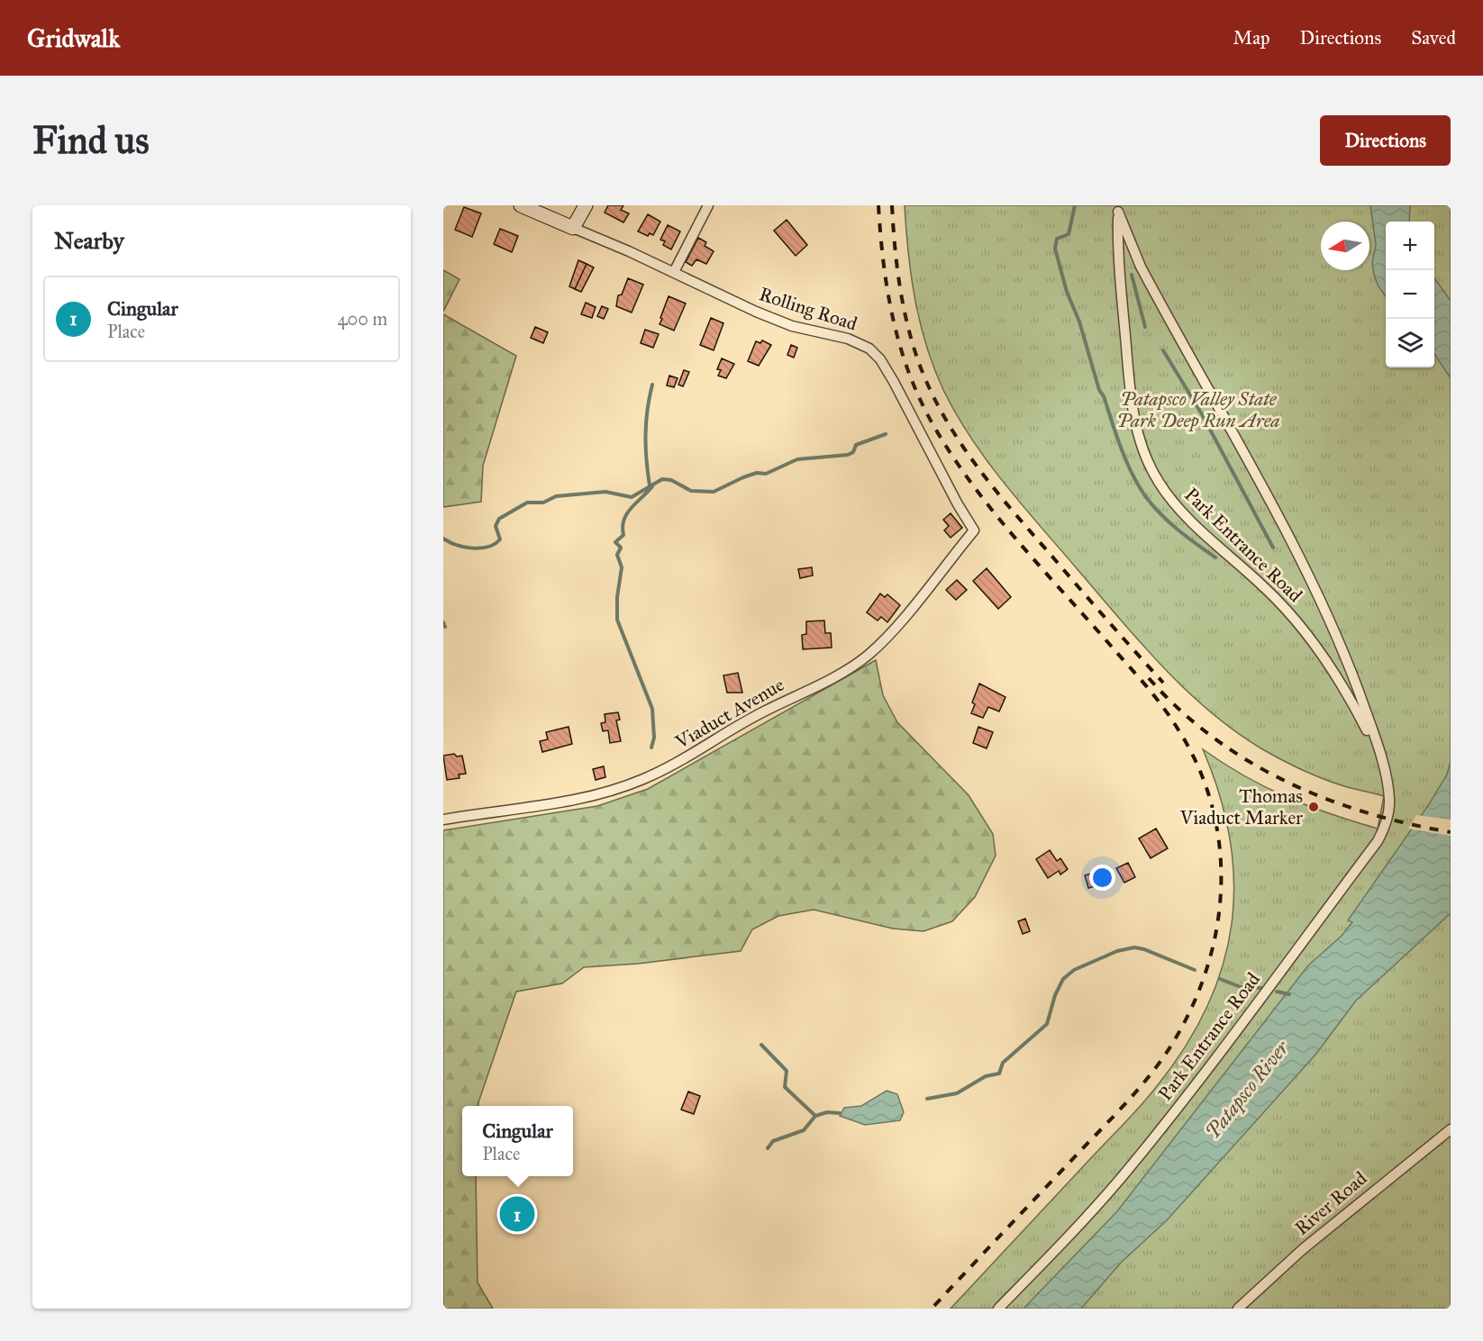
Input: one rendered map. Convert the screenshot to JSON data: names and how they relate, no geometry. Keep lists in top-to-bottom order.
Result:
{
  "streets": {
    "street": [
      "Rolling Road",
      "Park Entrance Road",
      "Viaduct Avenue",
      "River Road"
    ]
  },
  "crossings": [
    ["Rolling Road", "Viaduct Avenue"]
  ],
  "water": ["Patapsco River"],
  "parks": ["Patapsco Valley State Park Deep Run Area"],
  "places": ["Thomas Viaduct Marker"],
  "north": "left",
  "page": {
    "header": "Gridwalk",
    "nav": ["Map", "Directions", "Saved"],
    "buttons": "Directions",
    "title": "Find us",
    "heading": "Nearby",
    "map_buttons": ["+", "−"],
    "list": [
      {
        "mark": "1",
        "name": "Cingular",
        "note": "Place",
        "value": "400 m"
      }
    ],
    "popup": ["Cingular", "Place"],
    "pins": "1"
  }
}
